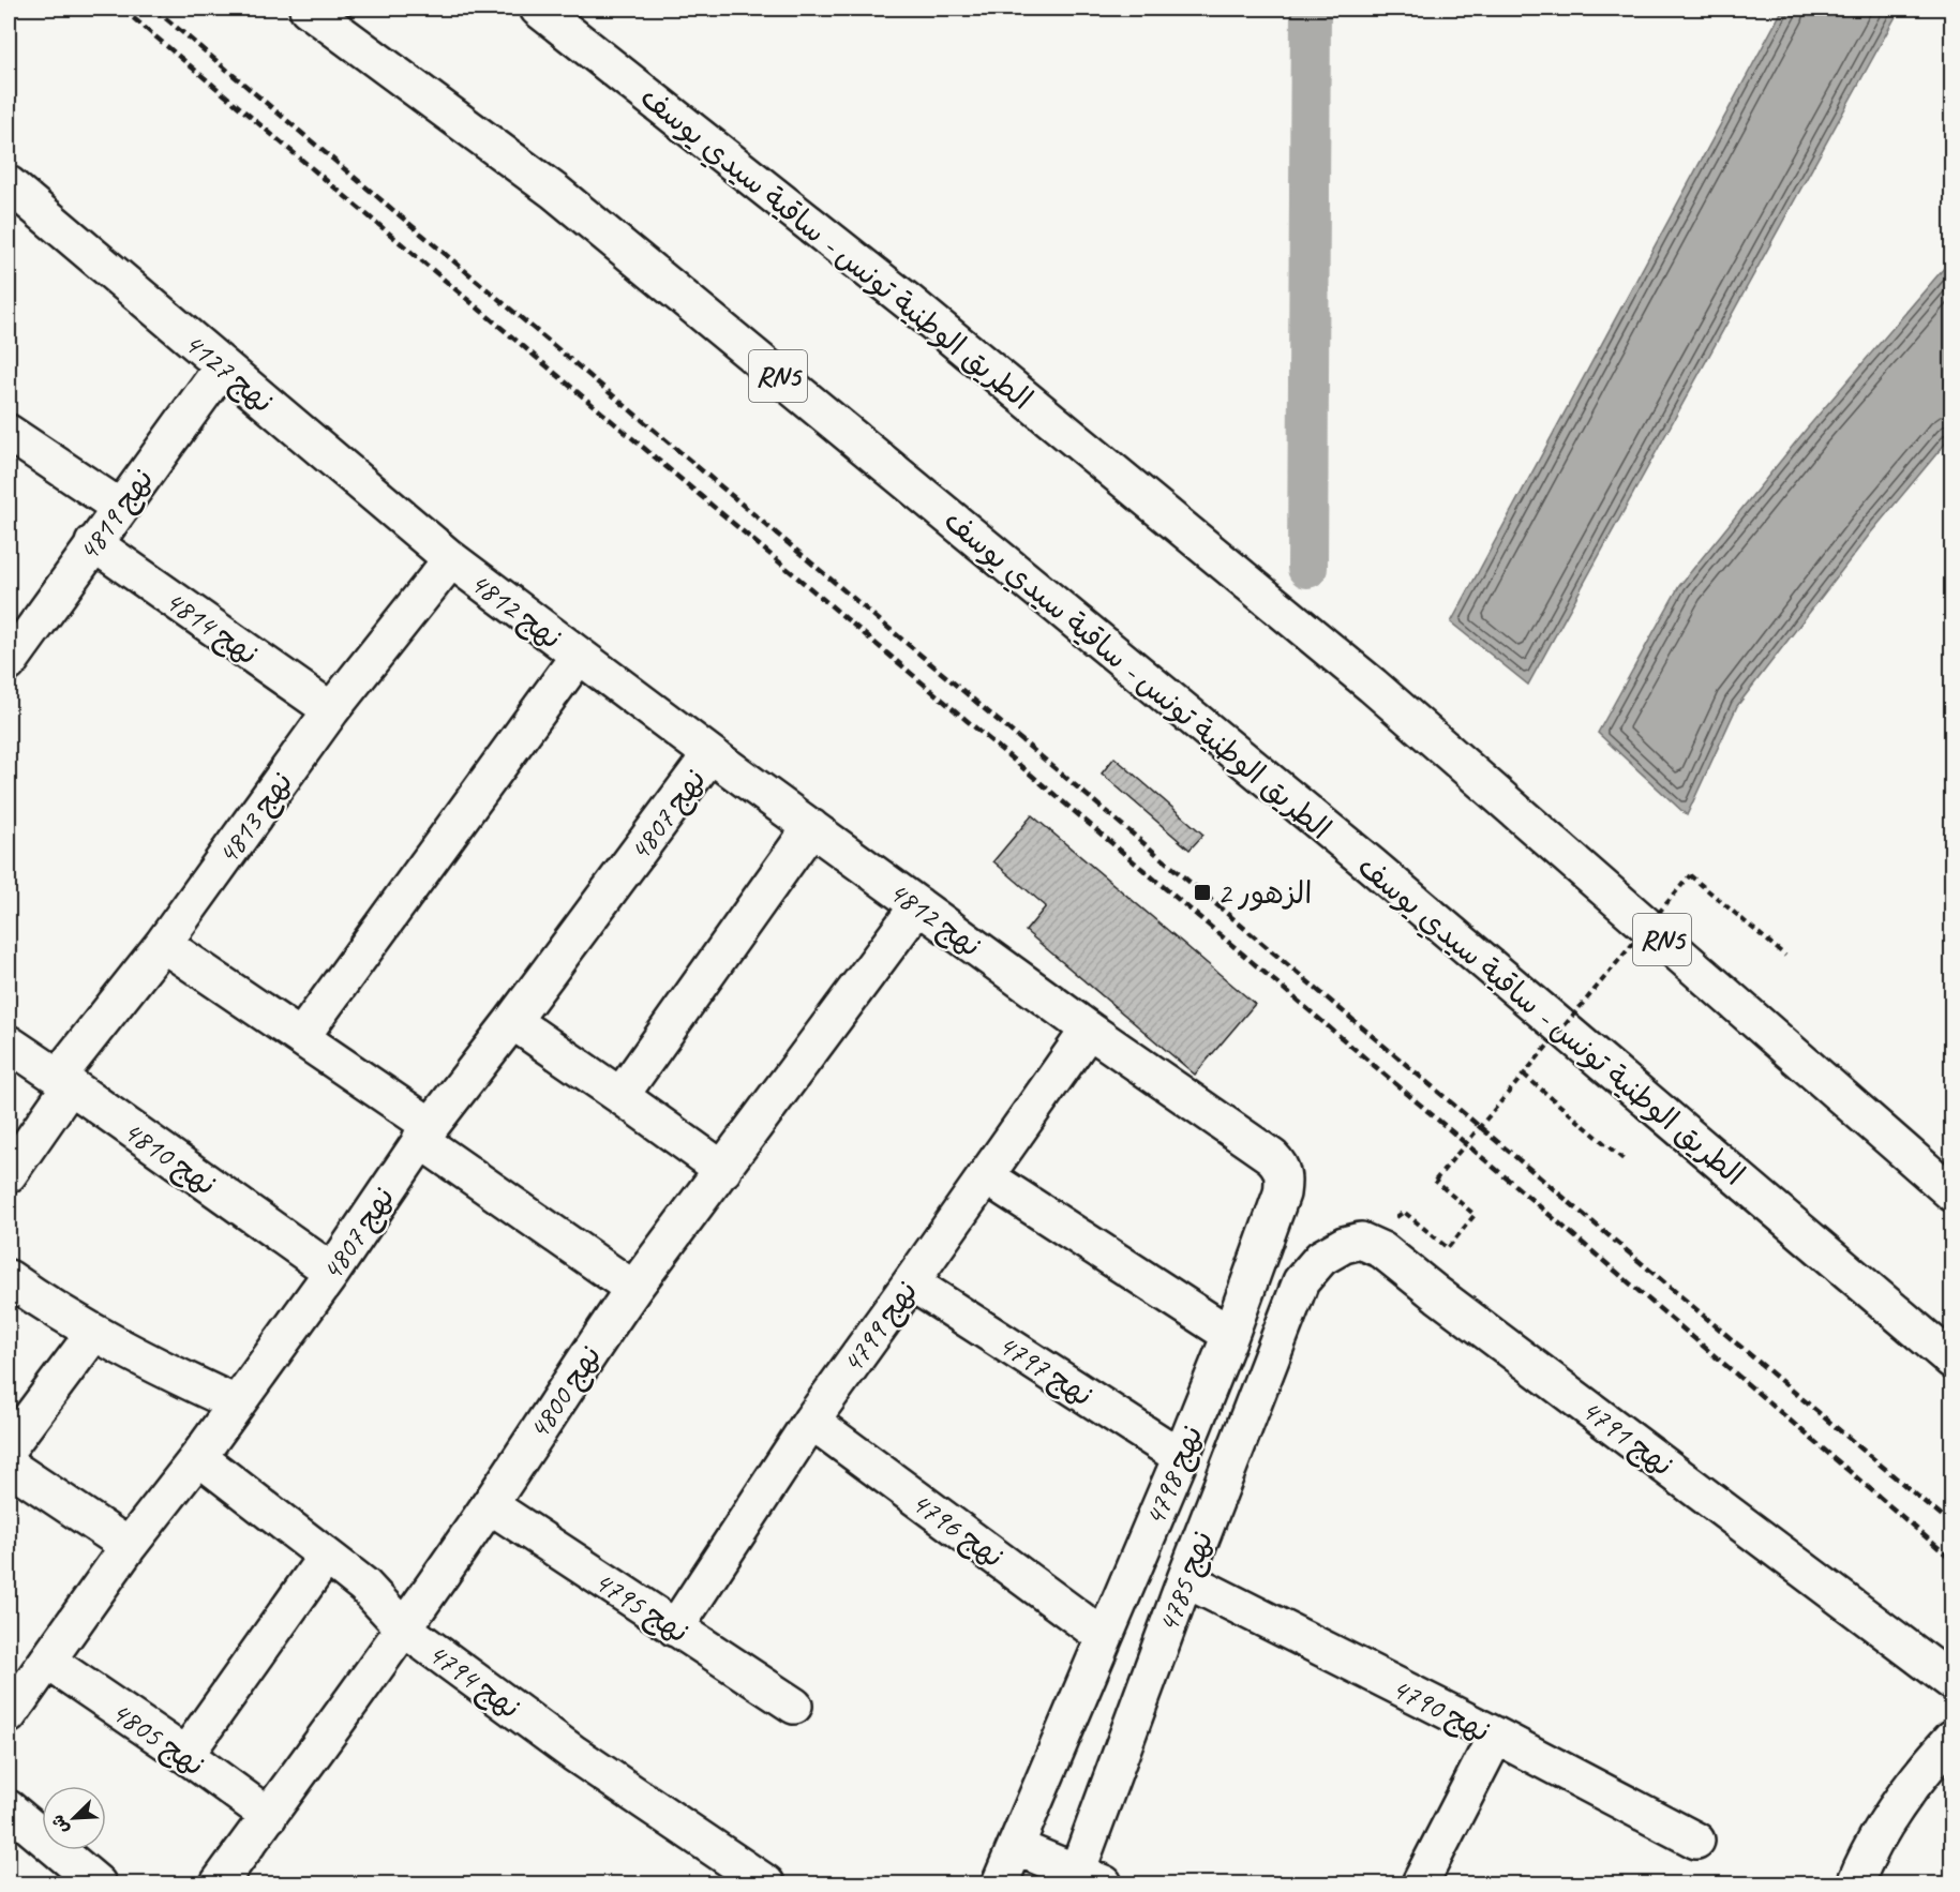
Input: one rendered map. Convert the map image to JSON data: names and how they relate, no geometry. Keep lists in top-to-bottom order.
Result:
{
  "streets": {
    "main road": [
      "الطريق الوطنية تونس - ساقية سيدي يوسف",
      "نهج 4127",
      "RN5",
      "نهج 4819",
      "نهج 4812",
      "نهج 4814",
      "نهج 4807",
      "نهج 4813",
      "نهج 4810",
      "نهج 4799",
      "نهج 4797",
      "نهج 4800",
      "نهج 4791",
      "نهج 4798",
      "نهج 4796",
      "نهج 4785",
      "نهج 4795",
      "نهج 4794",
      "نهج 4790",
      "نهج 4805"
    ]
  },
  "crossings": [
    ["نهج 4127", "نهج 4819"],
    ["نهج 4127", "نهج 4812"],
    ["نهج 4127", "نهج 4813"],
    ["نهج 4819", "نهج 4814"],
    ["نهج 4812", "نهج 4807"],
    ["نهج 4812", "نهج 4813"],
    ["نهج 4812", "نهج 4799"],
    ["نهج 4812", "نهج 4800"],
    ["نهج 4812", "نهج 4798"],
    ["نهج 4814", "نهج 4813"],
    ["نهج 4807", "نهج 4810"],
    ["نهج 4807", "نهج 4794"],
    ["نهج 4807", "نهج 4805"],
    ["نهج 4813", "نهج 4810"],
    ["نهج 4799", "نهج 4797"],
    ["نهج 4799", "نهج 4796"],
    ["نهج 4799", "نهج 4795"],
    ["نهج 4797", "نهج 4798"],
    ["نهج 4800", "نهج 4795"],
    ["نهج 4800", "نهج 4794"],
    ["نهج 4800", "نهج 4805"],
    ["نهج 4791", "نهج 4785"],
    ["نهج 4798", "نهج 4796"],
    ["نهج 4785", "نهج 4790"]
  ],
  "places": {
    "transit": ["الزهور 2"]
  },
  "north": "bottom left"
}
